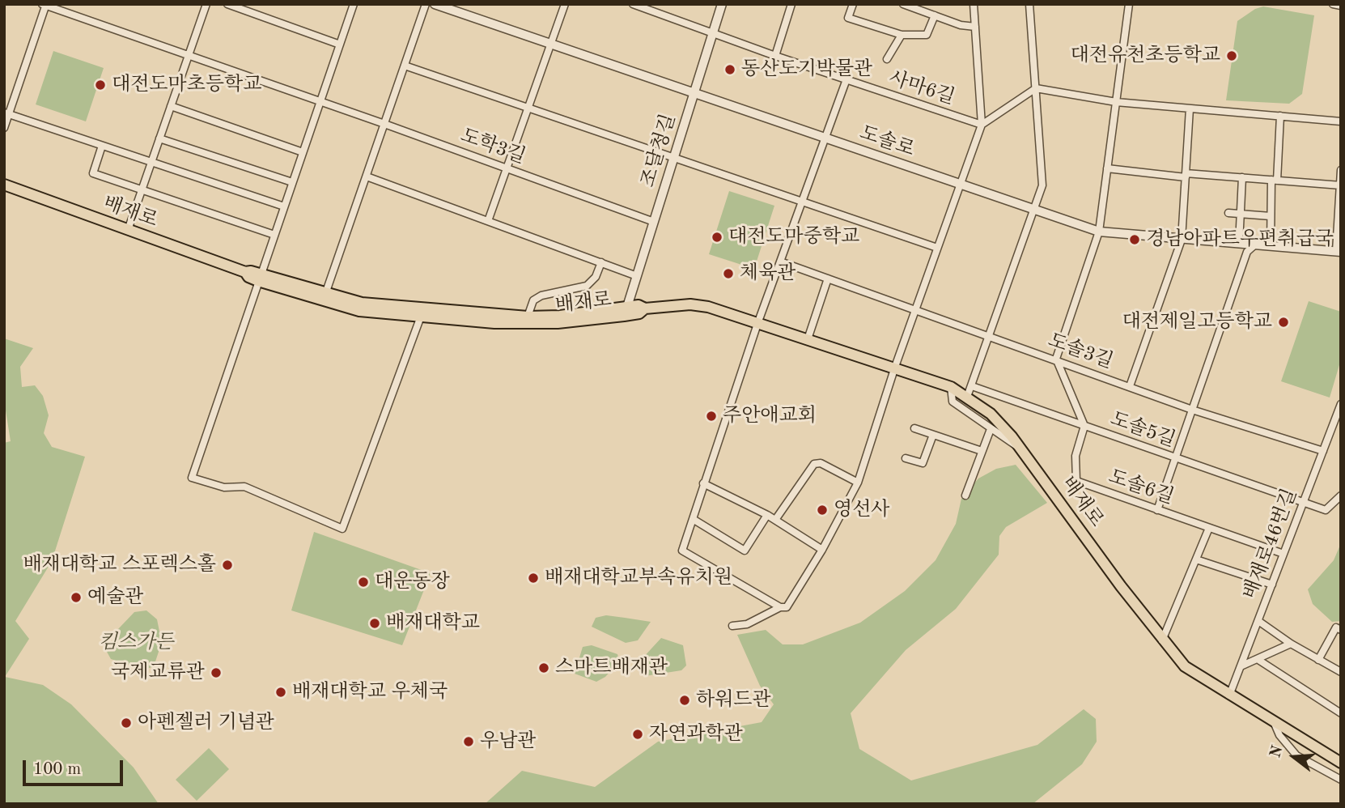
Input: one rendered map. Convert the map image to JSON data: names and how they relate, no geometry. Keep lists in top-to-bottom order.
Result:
{
  "streets": {
    "main road": ["배재로"],
    "street": [
      "사마6길",
      "도솔로",
      "도학3길",
      "조달청길",
      "도솔3길",
      "도솔5길",
      "도솔6길",
      "배재로46번길"
    ]
  },
  "crossings": [
    ["사마6길", "조달청길"],
    ["도솔로", "조달청길"],
    ["도학3길", "조달청길"],
    ["조달청길", "배재로"],
    ["배재로", "배재로46번길"],
    ["도솔3길", "배재로46번길"],
    ["도솔5길", "도솔6길"],
    ["도솔5길", "배재로46번길"],
    ["도솔6길", "배재로46번길"]
  ],
  "parks": ["킴스가든"],
  "places": [
    "대전유천초등학교",
    "동산도기박물관",
    "대전도마초등학교",
    "대전도마중학교",
    "경남아파트우편취급국",
    "체육관",
    "대전제일고등학교",
    "주안애교회",
    "영선사",
    "배재대학교 스포렉스홀",
    "배재대학교부속유치원",
    "대운동장",
    "예술관",
    "배재대학교",
    "스마트배재관",
    "국제교류관",
    "배재대학교 우체국",
    "하워드관",
    "아펜젤러 기념관",
    "자연과학관",
    "우남관"
  ],
  "scale_bar": "100 m",
  "north": "left"
}
